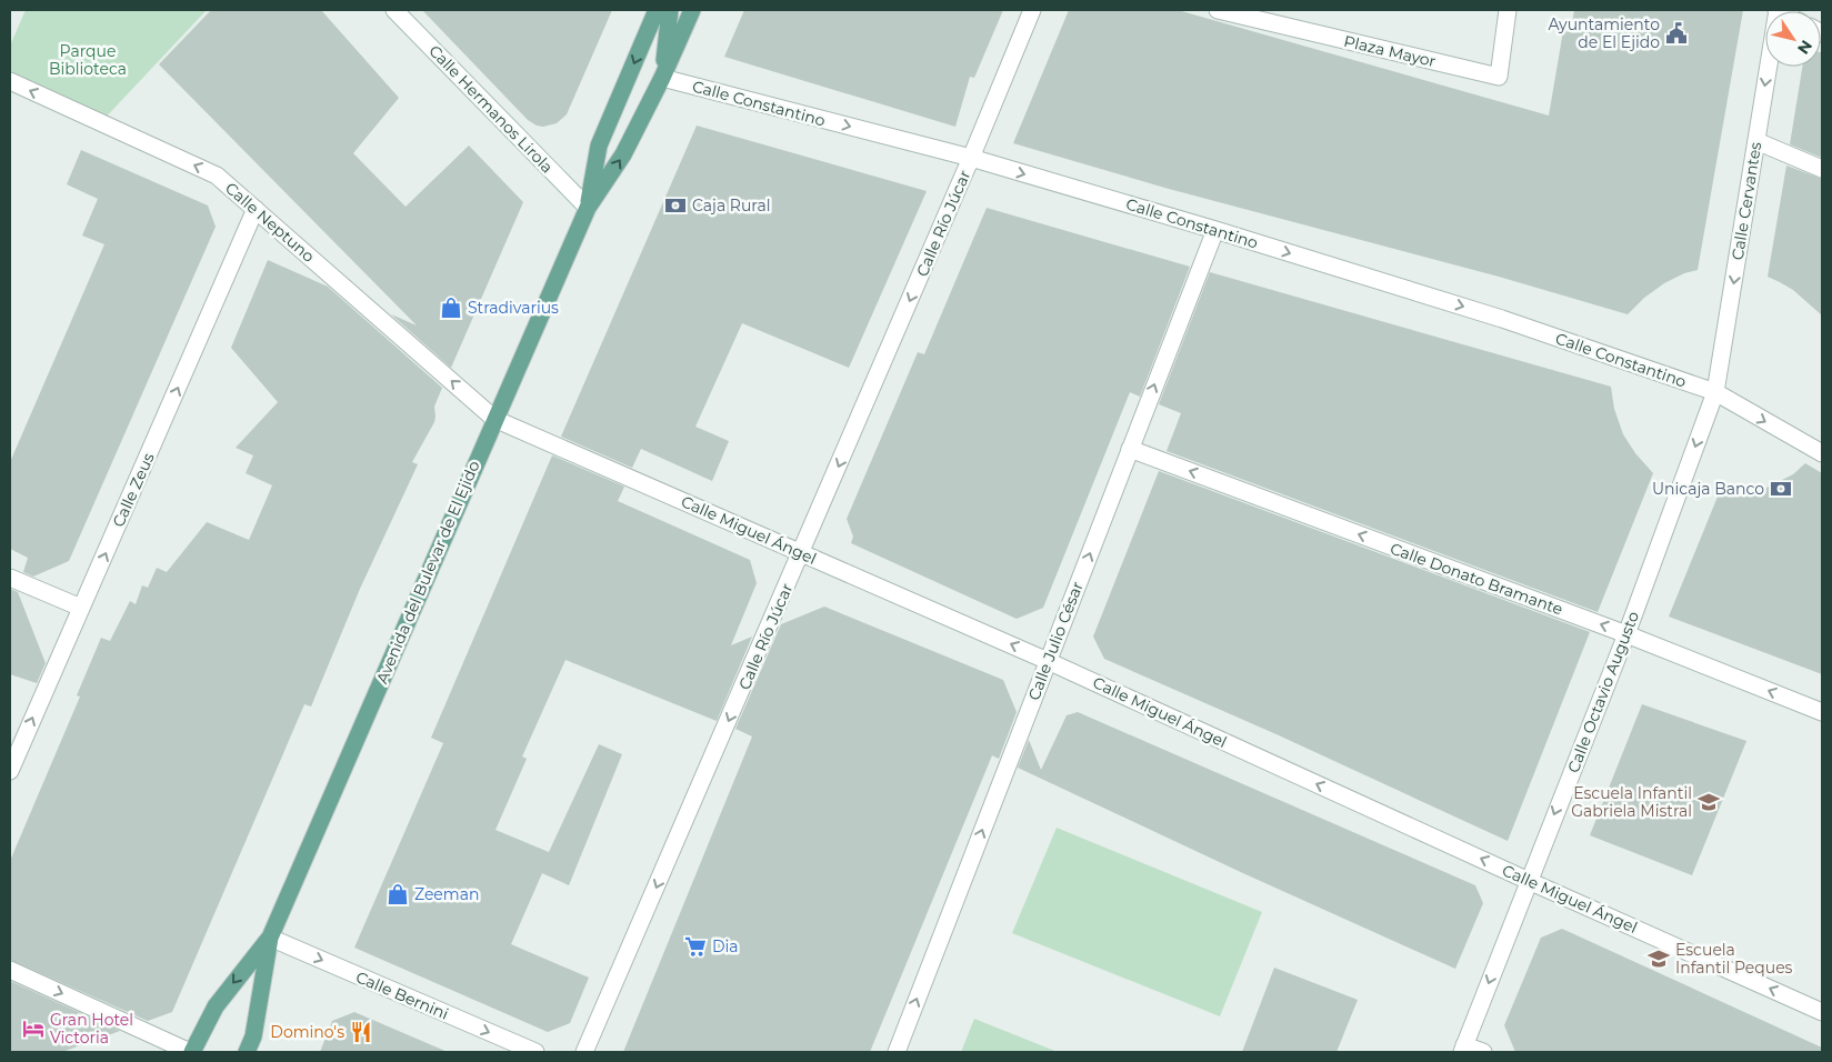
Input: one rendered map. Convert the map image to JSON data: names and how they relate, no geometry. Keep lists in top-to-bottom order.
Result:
{
  "streets": {
    "main road": ["Avenida del Bulevar de El Ejido"],
    "street": [
      "Plaza Mayor",
      "Calle Constantino",
      "Calle Hermanos Lirola",
      "Calle Cervantes",
      "Calle Neptuno",
      "Calle Río Júcar",
      "Calle Zeus",
      "Calle Miguel Ángel",
      "Calle Donato Bramante",
      "Calle Julio César",
      "Calle Octavio Augusto",
      "Calle Bernini"
    ]
  },
  "crossings": [
    ["Calle Constantino", "Calle Cervantes"],
    ["Calle Constantino", "Calle Río Júcar"],
    ["Calle Constantino", "Avenida del Bulevar de El Ejido"],
    ["Calle Constantino", "Calle Julio César"],
    ["Calle Constantino", "Calle Octavio Augusto"],
    ["Calle Hermanos Lirola", "Avenida del Bulevar de El Ejido"],
    ["Calle Cervantes", "Calle Octavio Augusto"],
    ["Calle Neptuno", "Calle Zeus"],
    ["Calle Neptuno", "Calle Miguel Ángel"],
    ["Calle Neptuno", "Avenida del Bulevar de El Ejido"],
    ["Calle Río Júcar", "Calle Miguel Ángel"],
    ["Calle Miguel Ángel", "Avenida del Bulevar de El Ejido"],
    ["Calle Miguel Ángel", "Calle Julio César"],
    ["Calle Miguel Ángel", "Calle Octavio Augusto"],
    ["Avenida del Bulevar de El Ejido", "Calle Bernini"],
    ["Calle Donato Bramante", "Calle Julio César"],
    ["Calle Donato Bramante", "Calle Octavio Augusto"]
  ],
  "one_way": [
    "Calle Constantino",
    "Calle Cervantes",
    "Calle Neptuno",
    "Calle Río Júcar",
    "Calle Zeus",
    "Calle Miguel Ángel",
    "Calle Donato Bramante",
    "Calle Julio César",
    "Calle Octavio Augusto",
    "Calle Bernini"
  ],
  "parks": ["Parque Biblioteca"],
  "places": {
    "public building": ["Ayuntamiento de El Ejido"],
    "bank": ["Caja Rural", "Unicaja Banco"],
    "shop": ["Stradivarius", "Zeeman"],
    "school or university": ["Escuela Infantil Gabriela Mistral", "Escuela Infantil Peques"],
    "supermarket": ["Dia"],
    "hotel": ["Gran Hotel Victoria"],
    "restaurant": ["Domino's"]
  },
  "north": "bottom right"
}
